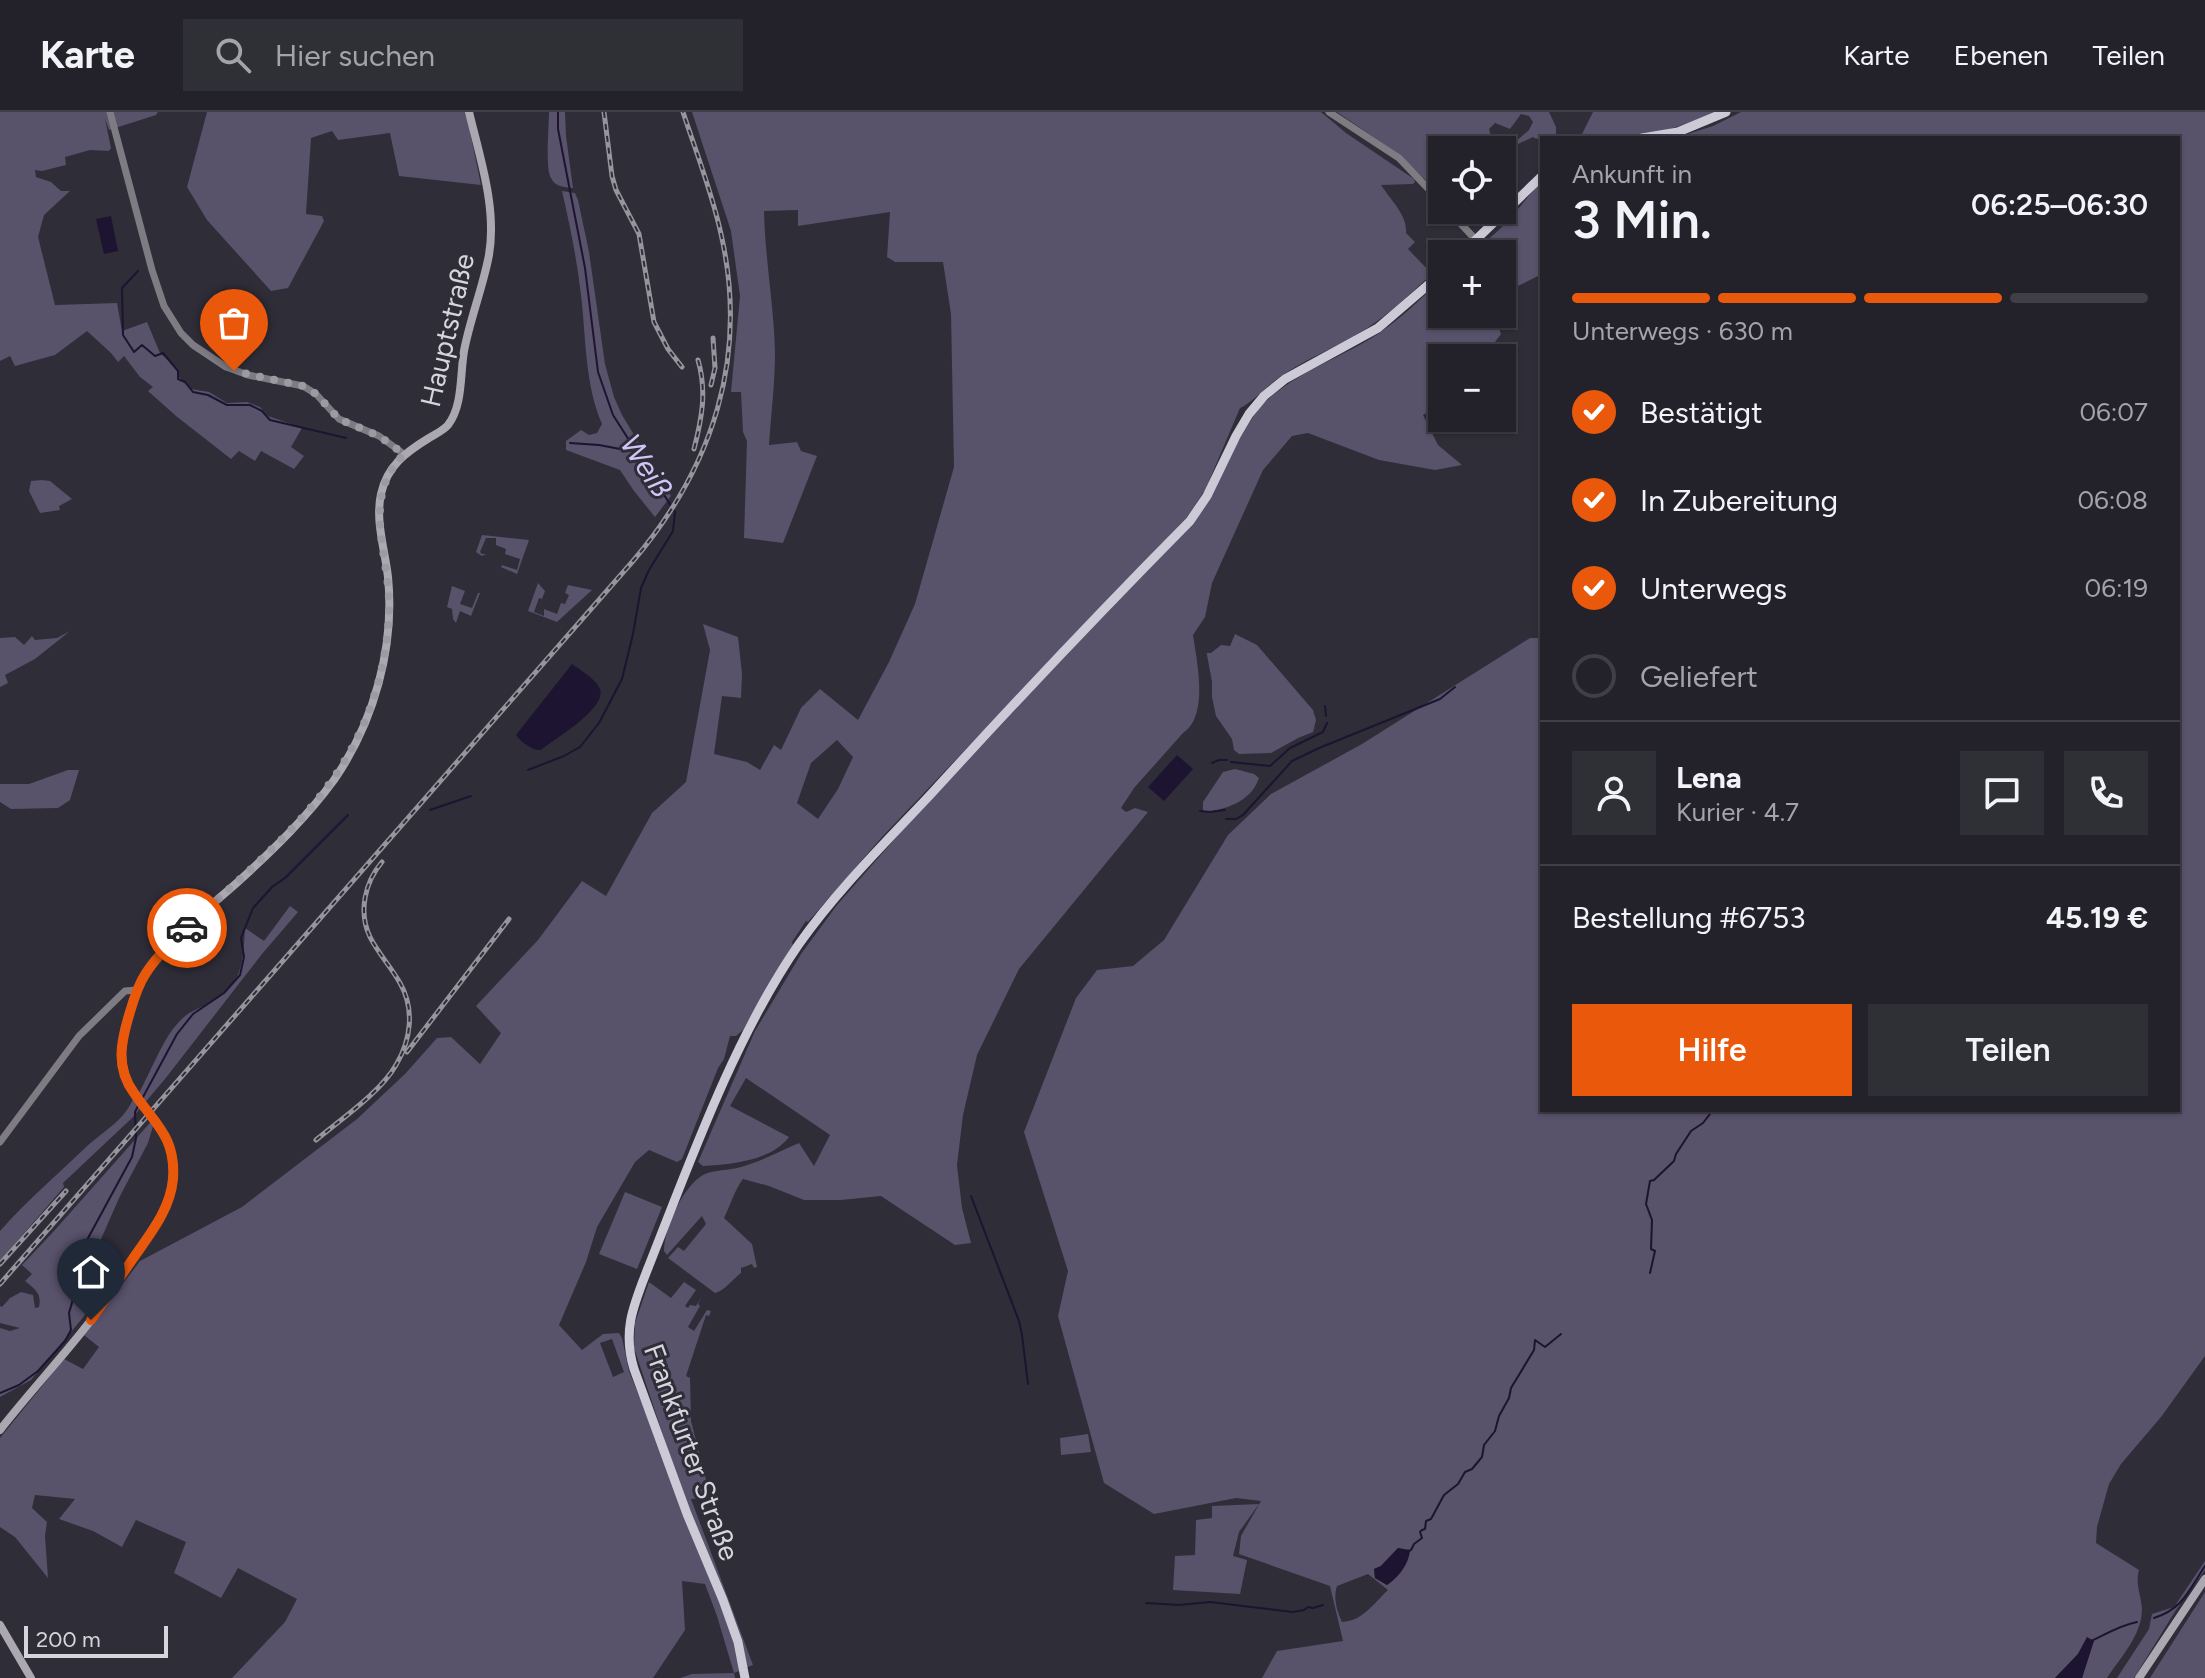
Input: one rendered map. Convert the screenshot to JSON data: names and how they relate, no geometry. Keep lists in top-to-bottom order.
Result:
{
  "streets": {
    "main road": ["Hauptstraße", "Frankfurter Straße"]
  },
  "water": ["Weiß"],
  "scale_bar": "200 m",
  "page": {
    "header": "Karte",
    "search": "Hier suchen",
    "nav": ["Karte", "Ebenen", "Teilen"],
    "map_buttons": ["+", "−"],
    "heading": ["3 Min.", "Ankunft in", "06:25–06:30"],
    "panel": [
      "Lena",
      "Kurier · 4.7",
      "Bestellung #6753",
      "45.19 €"
    ],
    "bar": "Unterwegs · 630 m",
    "list": [
      ["Bestätigt", "06:07"],
      ["In Zubereitung", "06:08"],
      ["Unterwegs", "06:19"],
      "Geliefert"
    ],
    "buttons": ["Hilfe", "Teilen"],
    "scale": "200 m"
  }
}
